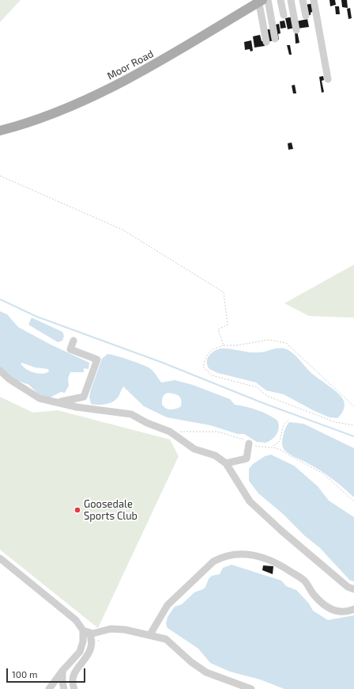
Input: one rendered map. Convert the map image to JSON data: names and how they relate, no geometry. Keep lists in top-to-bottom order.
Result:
{
  "streets": {
    "main road": ["Moor Road"]
  },
  "places": ["Goosedale Sports Club"],
  "scale_bar": "100 m"
}
